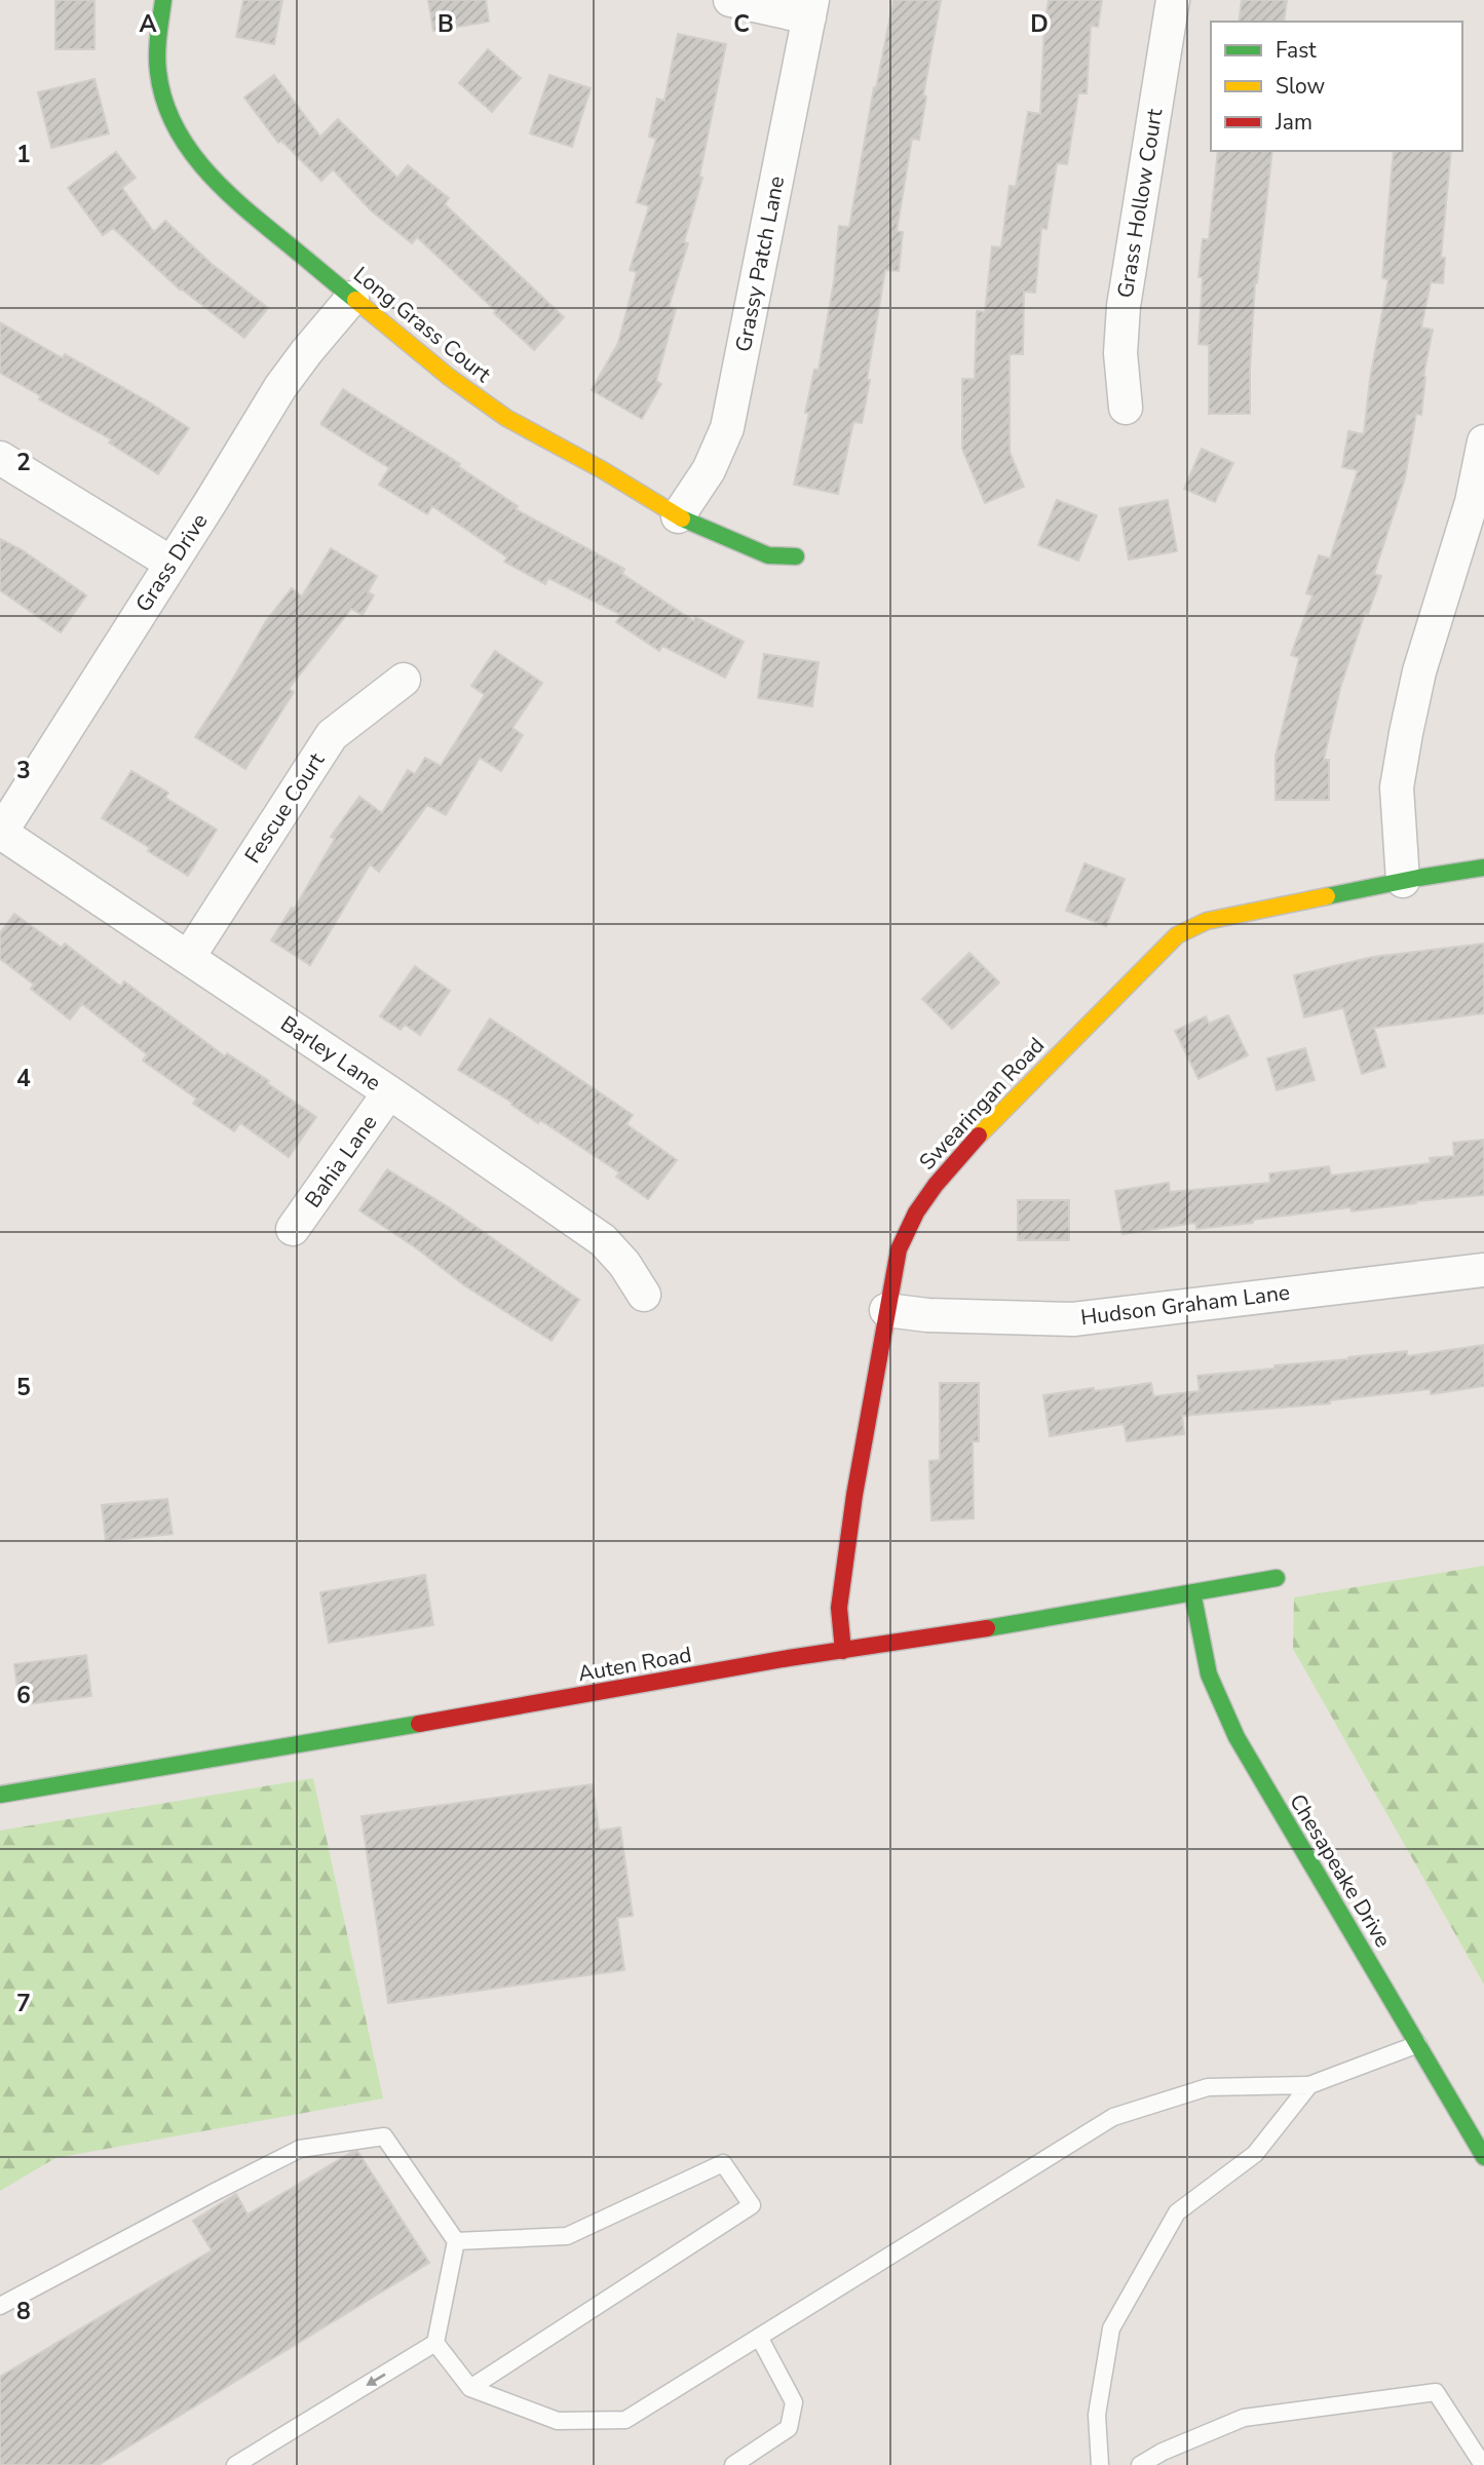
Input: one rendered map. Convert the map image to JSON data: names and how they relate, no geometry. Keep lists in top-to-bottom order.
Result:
{
  "streets": {
    "street": [
      "Grass Hollow Court",
      "Grassy Patch Lane",
      "Long Grass Court",
      "Grass Drive",
      "Fescue Court",
      "Barley Lane",
      "Swearingan Road",
      "Bahia Lane",
      "Hudson Graham Lane",
      "Auten Road",
      "Chesapeake Drive"
    ]
  },
  "crossings": [
    ["Grassy Patch Lane", "Long Grass Court"],
    ["Long Grass Court", "Grass Drive"],
    ["Grass Drive", "Barley Lane"],
    ["Fescue Court", "Barley Lane"],
    ["Barley Lane", "Bahia Lane"],
    ["Swearingan Road", "Hudson Graham Lane"],
    ["Swearingan Road", "Auten Road"],
    ["Auten Road", "Chesapeake Drive"]
  ],
  "legend": ["Fast", "Slow", "Jam"],
  "grid": {
    "columns": [
      "A",
      "B",
      "C",
      "D"
    ],
    "rows": [
      "1",
      "2",
      "3",
      "4",
      "5",
      "6",
      "7",
      "8"
    ]
  }
}
